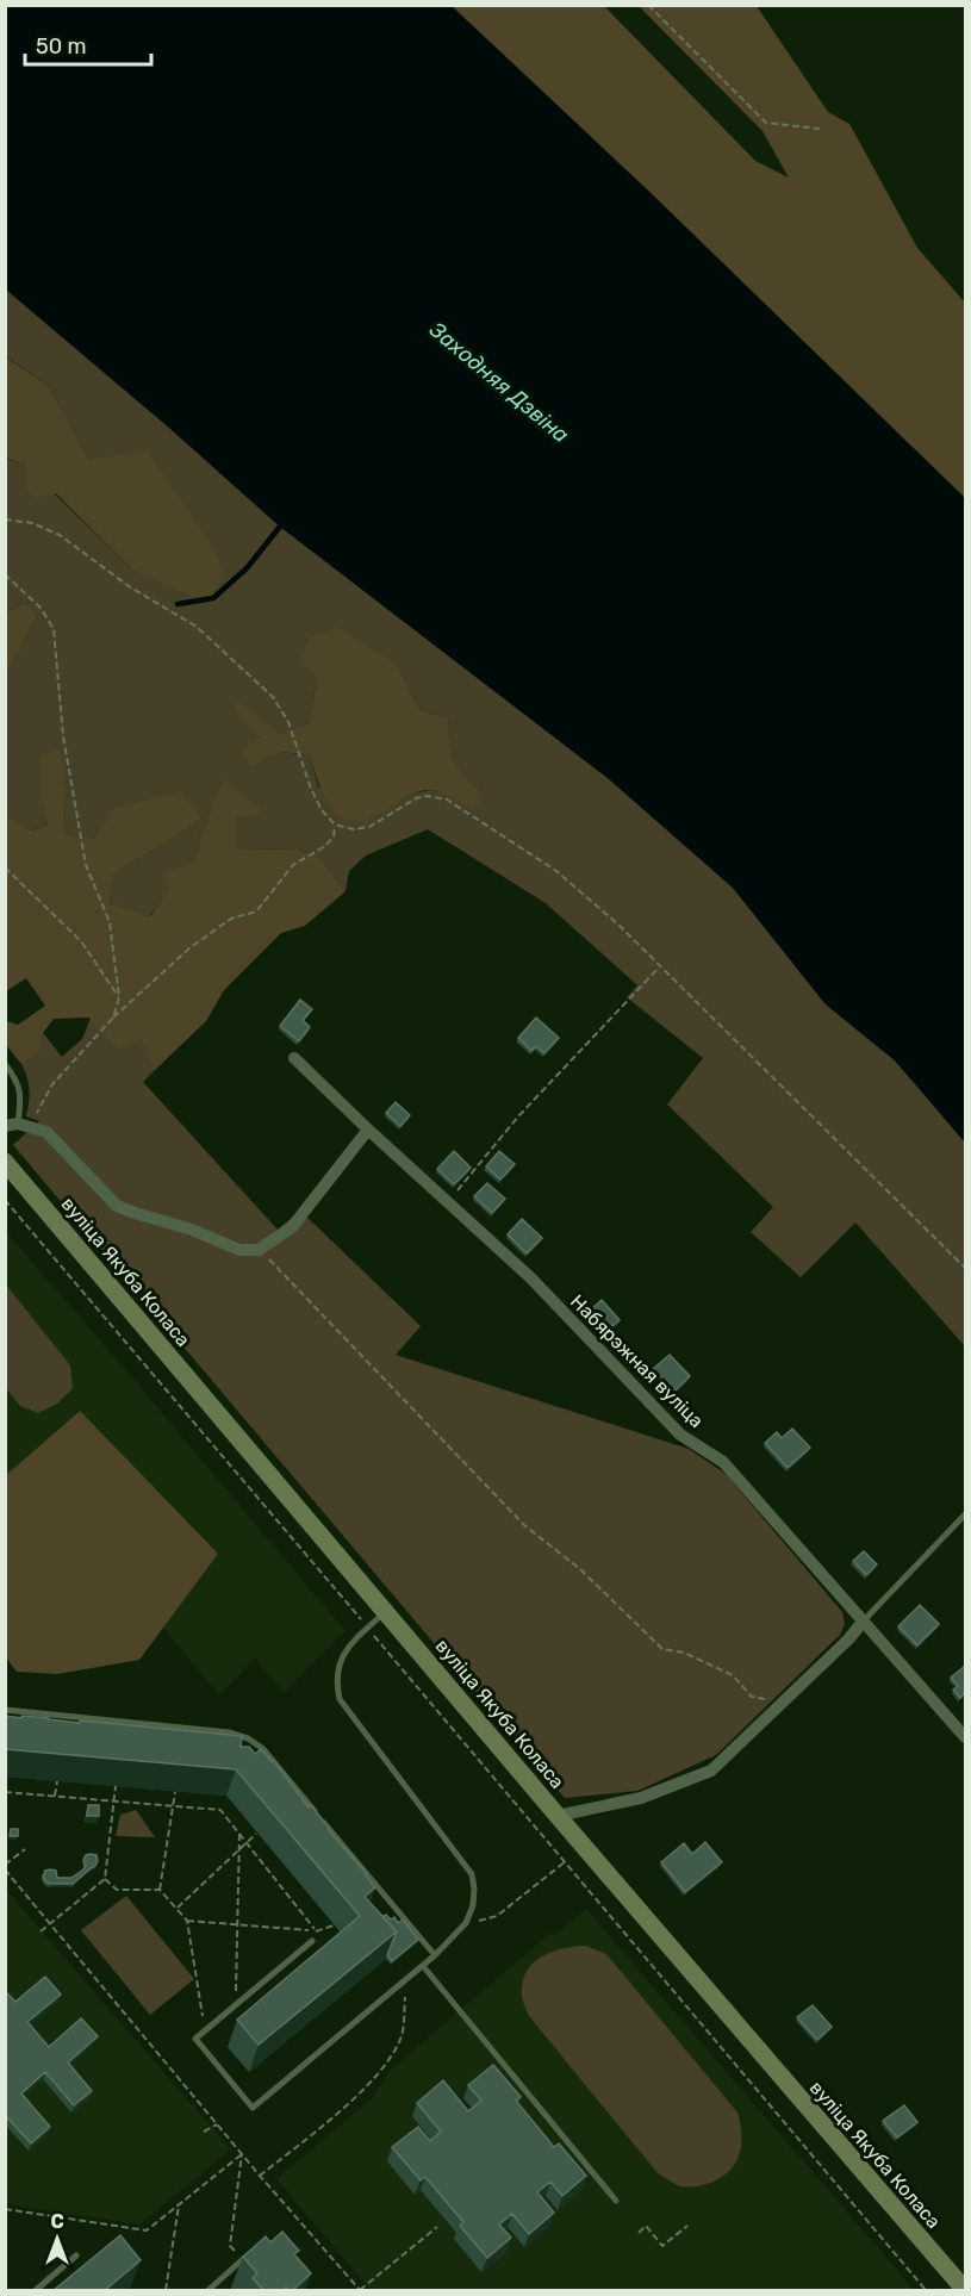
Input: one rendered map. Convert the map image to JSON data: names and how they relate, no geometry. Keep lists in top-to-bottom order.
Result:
{
  "streets": {
    "street": ["вуліца Якуба Коласа", "Набярэжная вуліца"]
  },
  "water": ["Заходняя Дзвіна"],
  "scale_bar": "50 m",
  "north": "top"
}
